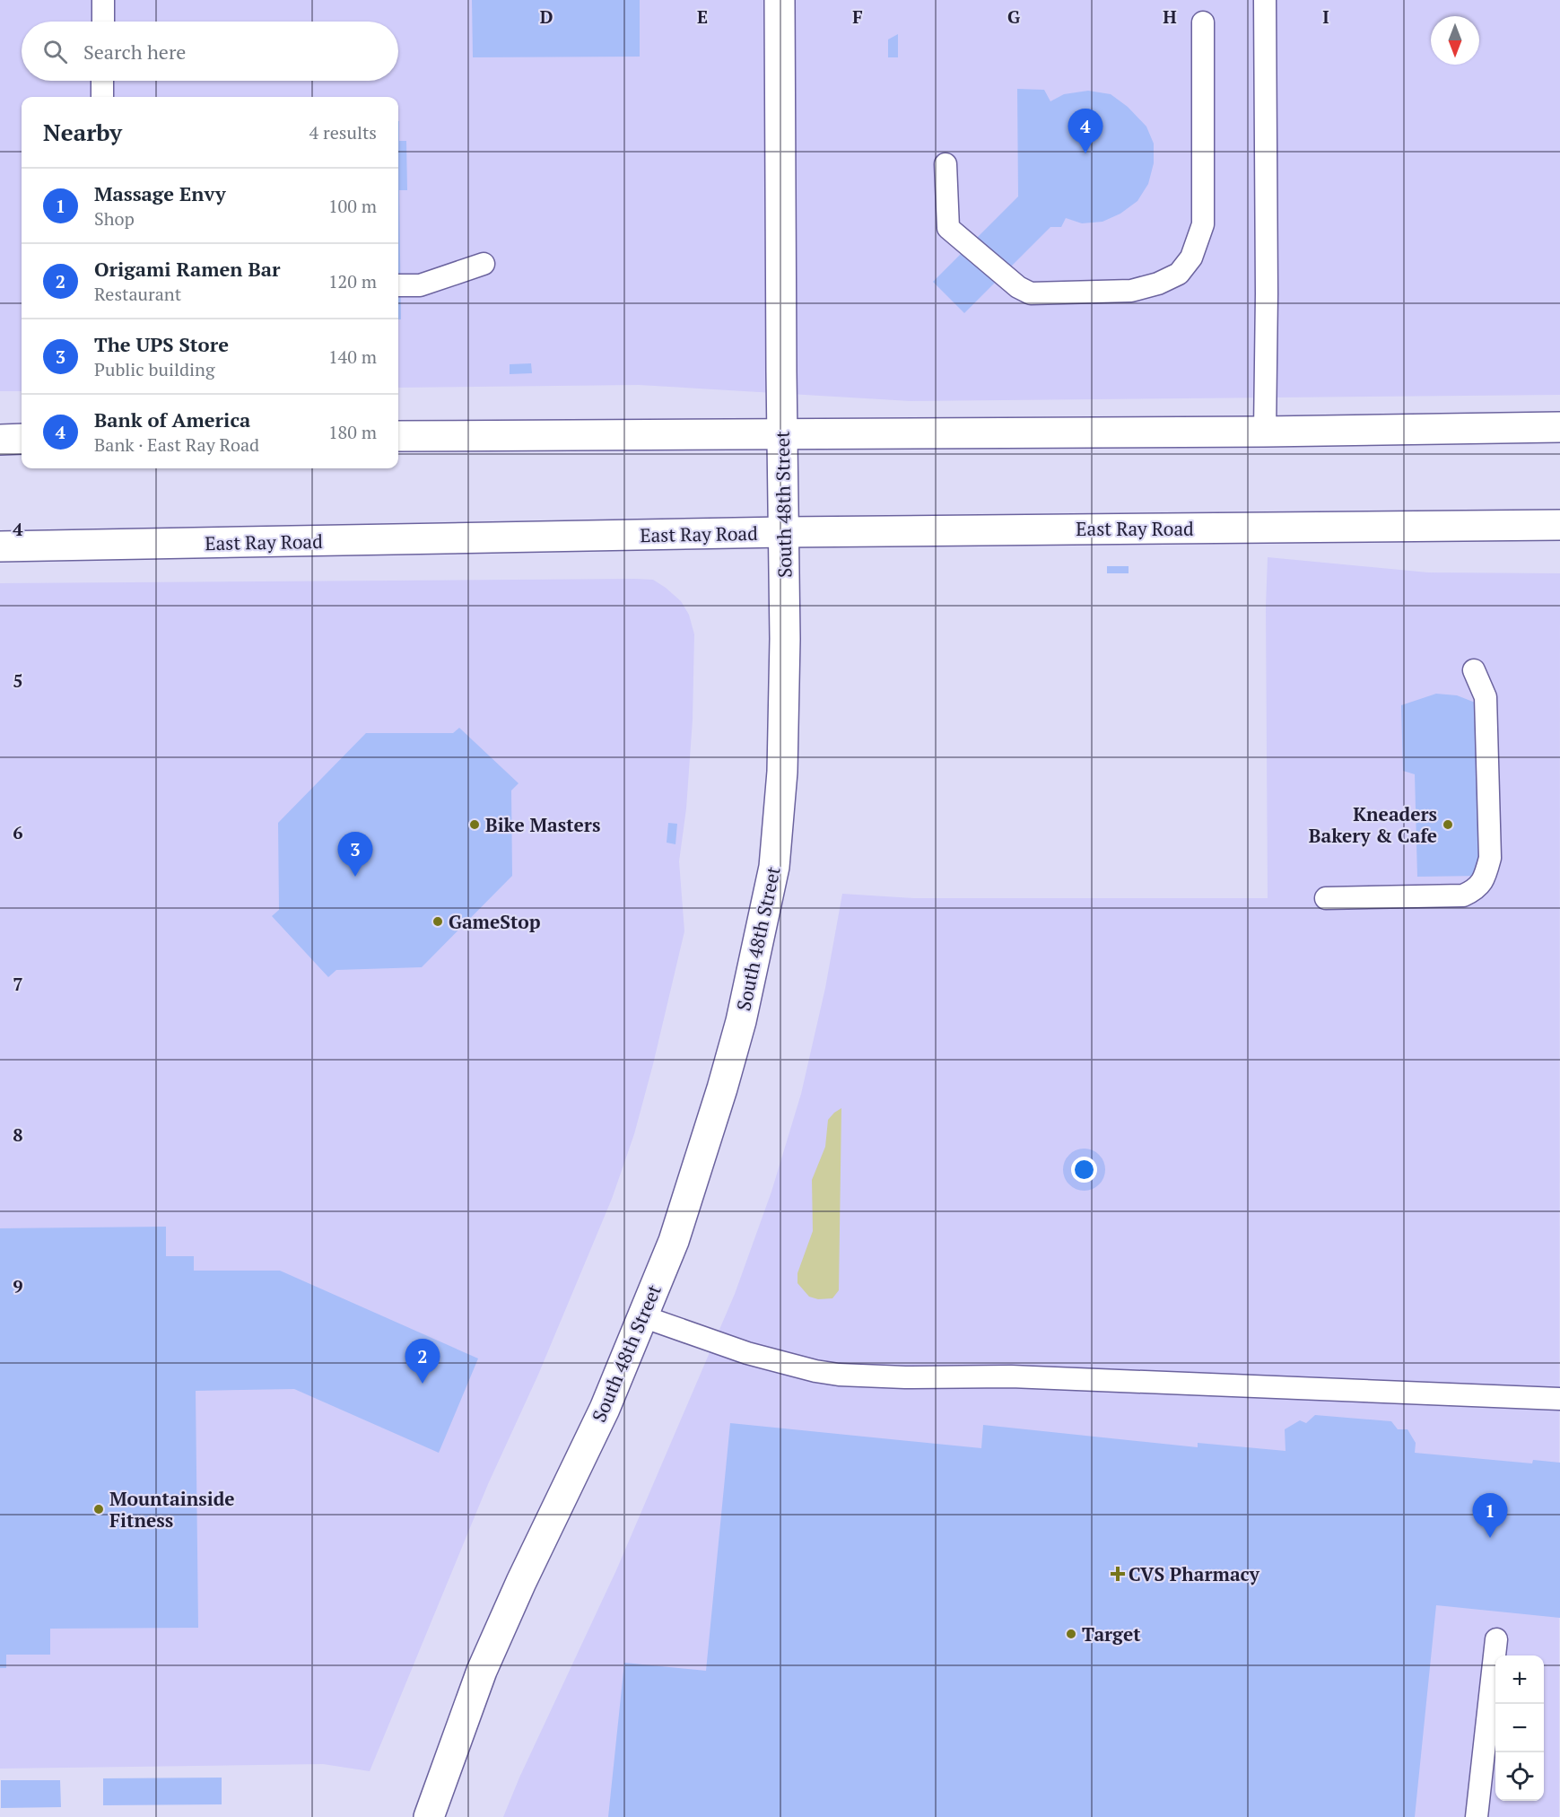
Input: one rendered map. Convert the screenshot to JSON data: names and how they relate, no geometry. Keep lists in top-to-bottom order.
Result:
{
  "streets": {
    "main road": ["South 48th Street", "East Ray Road"]
  },
  "crossings": [
    ["South 48th Street", "East Ray Road"]
  ],
  "places": {
    "other": [
      "Bike Masters",
      "Kneaders Bakery & Cafe",
      "GameStop",
      "Mountainside Fitness",
      "Target"
    ],
    "health": ["CVS Pharmacy"]
  },
  "north": "bottom",
  "page": {
    "search": "Search here",
    "heading": ["Nearby", "4 results"],
    "pins": [
      "4",
      "3",
      "2",
      "1"
    ],
    "list": [
      {
        "mark": "1",
        "name": "Massage Envy",
        "note": "Shop",
        "value": "100 m"
      },
      {
        "mark": "2",
        "name": "Origami Ramen Bar",
        "note": "Restaurant",
        "value": "120 m"
      },
      {
        "mark": "3",
        "name": "The UPS Store",
        "note": "Public building",
        "value": "140 m"
      },
      {
        "mark": "4",
        "name": "Bank of America",
        "note": "Bank · East Ray Road",
        "value": "180 m"
      }
    ],
    "map_buttons": ["+", "−"]
  },
  "grid": {
    "columns": [
      "D",
      "E",
      "F",
      "G",
      "H",
      "I"
    ],
    "rows": [
      "4",
      "5",
      "6",
      "7",
      "8",
      "9"
    ]
  }
}
